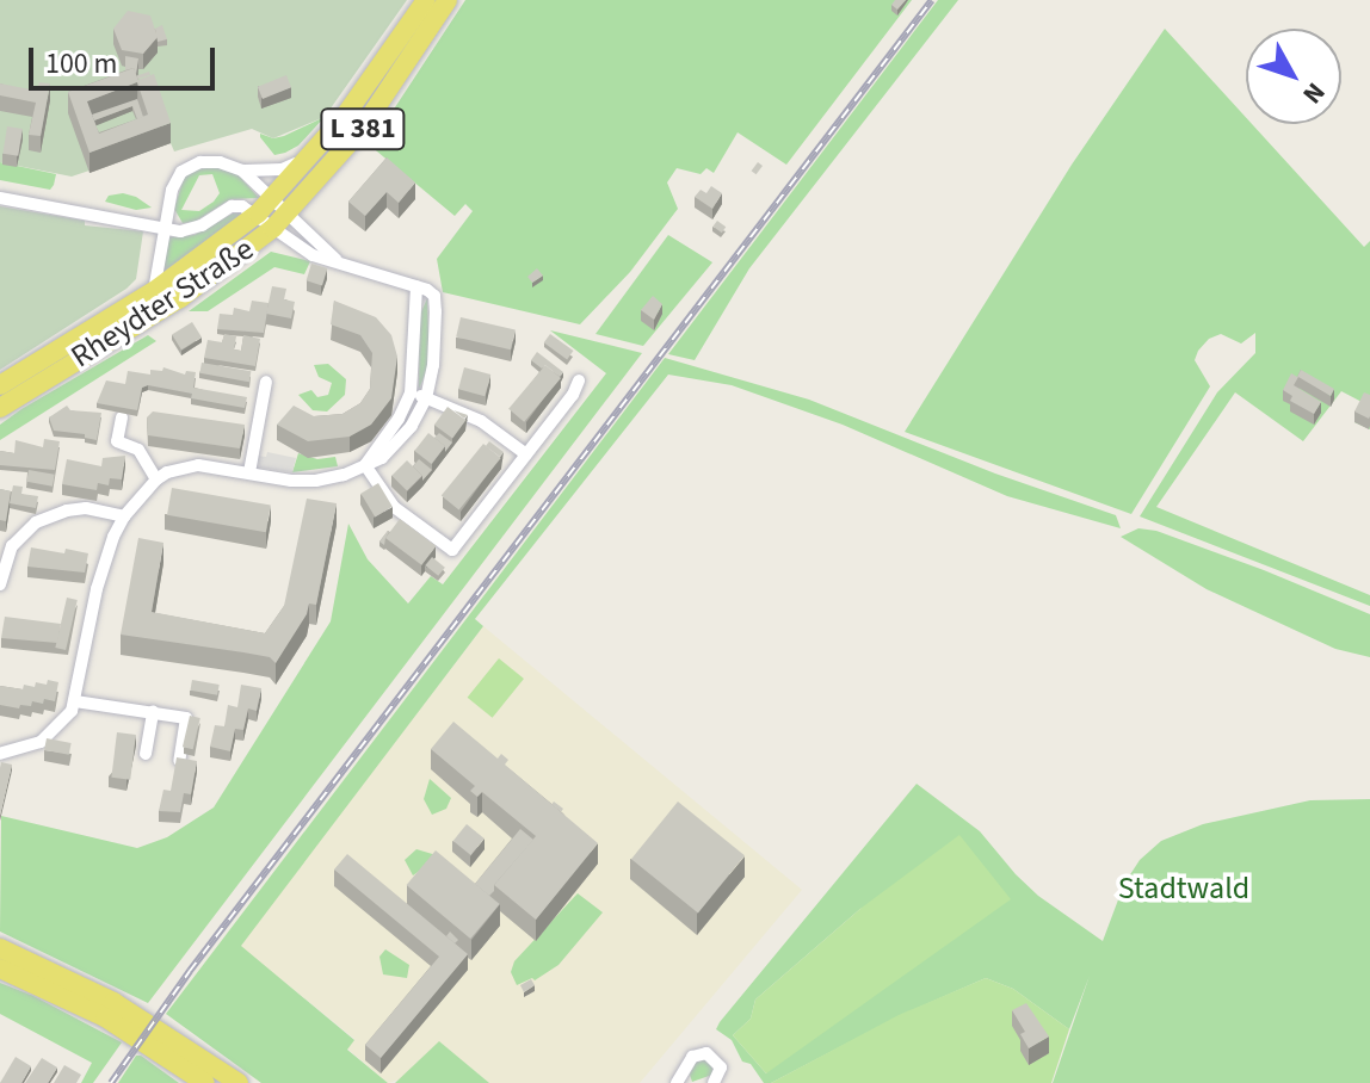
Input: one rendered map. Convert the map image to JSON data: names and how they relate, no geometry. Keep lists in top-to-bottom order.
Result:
{
  "streets": {
    "main road": ["L 381", "Rheydter Straße"]
  },
  "parks": ["Stadtwald"],
  "scale_bar": "100 m",
  "north": "bottom right"
}
